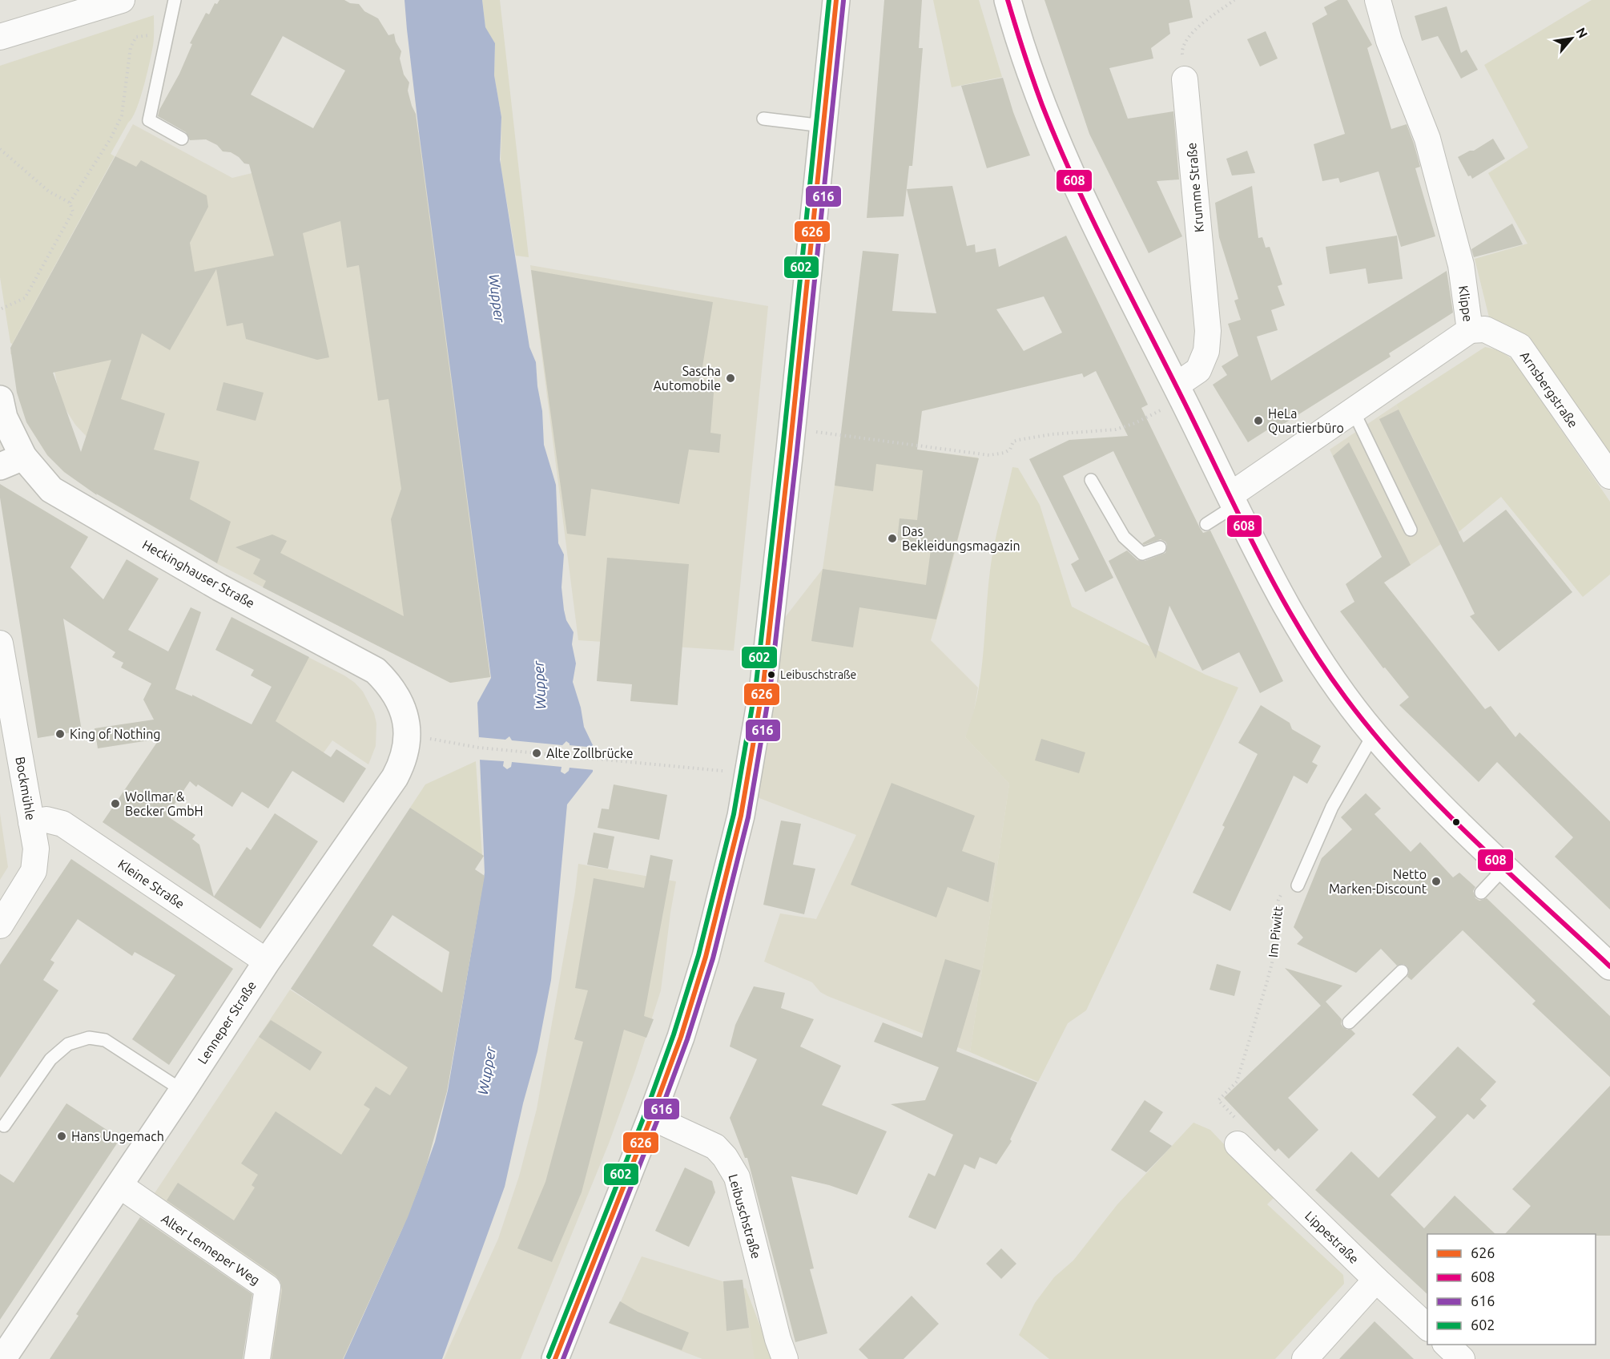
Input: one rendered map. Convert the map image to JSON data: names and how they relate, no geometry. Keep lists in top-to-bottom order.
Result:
{
  "streets": {
    "main road": ["Heckinghauser Straße", "Lenneper Straße"],
    "street": [
      "Krumme Straße",
      "Klippe",
      "Arnsbergstraße",
      "Bockmühle",
      "Kleine Straße",
      "Leibuschstraße",
      "Lippestraße",
      "Alter Lenneper Weg"
    ],
    "path": ["Im Piwitt"]
  },
  "crossings": [
    ["Klippe", "Arnsbergstraße"],
    ["Heckinghauser Straße", "Lenneper Straße"],
    ["Bockmühle", "Kleine Straße"],
    ["Kleine Straße", "Lenneper Straße"],
    ["Lenneper Straße", "Alter Lenneper Weg"]
  ],
  "water": ["Wupper"],
  "places": [
    "Sascha Automobile",
    "HeLa Quartierbüro",
    "Das Bekleidungsmagazin",
    "Leibuschstraße",
    "King of Nothing",
    "Alte Zollbrücke",
    "Wollmar & Becker GmbH",
    "Netto Marken-Discount",
    "Hans Ungemach"
  ],
  "lines": [
    "transit line 626",
    "transit line 608",
    "transit line 602",
    "transit line 616"
  ],
  "legend": [
    "626",
    "608",
    "616",
    "602"
  ],
  "north": "top right"
}
